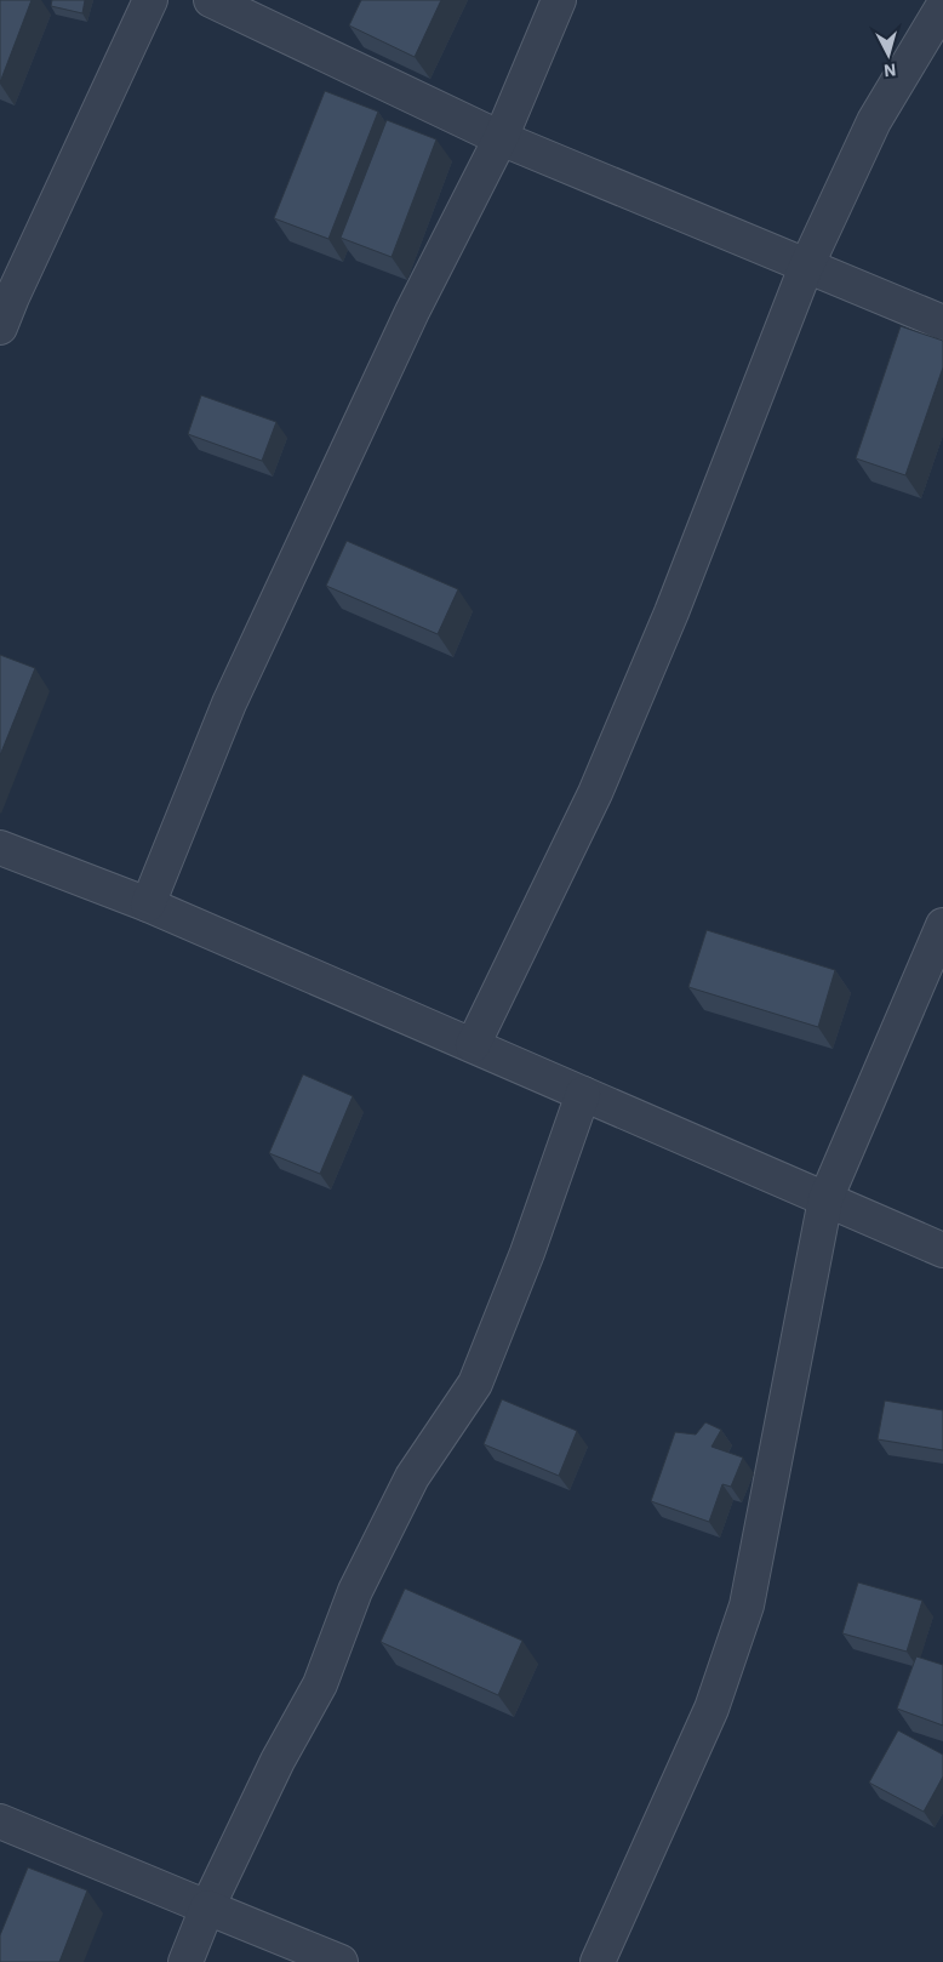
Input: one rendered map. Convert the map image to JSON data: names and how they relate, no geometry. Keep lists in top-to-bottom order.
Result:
{
  "north": "bottom"
}
